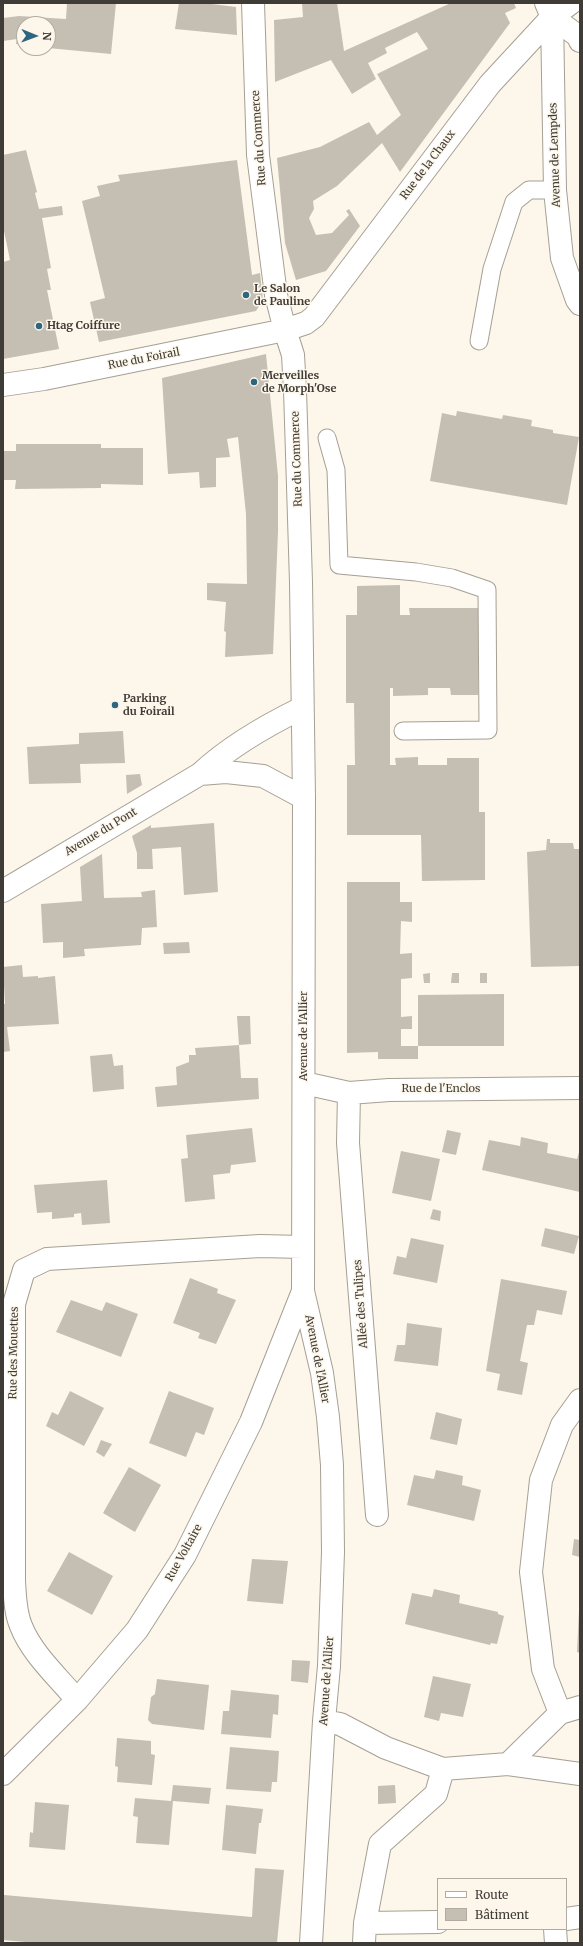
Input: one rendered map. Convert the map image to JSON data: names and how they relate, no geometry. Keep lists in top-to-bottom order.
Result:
{
  "streets": {
    "street": [
      "Rue du Commerce",
      "Avenue de Lempdes",
      "Rue de la Chaux",
      "Rue du Foirail",
      "Avenue du Pont",
      "Avenue de l'Allier",
      "Rue de l'Enclos",
      "Allée des Tulipes",
      "Rue des Mouettes",
      "Rue Voltaire"
    ]
  },
  "crossings": [
    ["Rue du Commerce", "Rue de la Chaux"],
    ["Rue du Commerce", "Rue du Foirail"],
    ["Rue du Commerce", "Avenue du Pont"],
    ["Rue du Commerce", "Avenue de l'Allier"],
    ["Avenue de Lempdes", "Rue de la Chaux"],
    ["Rue de la Chaux", "Rue du Foirail"],
    ["Avenue du Pont", "Avenue de l'Allier"],
    ["Avenue de l'Allier", "Rue de l'Enclos"],
    ["Avenue de l'Allier", "Rue des Mouettes"],
    ["Avenue de l'Allier", "Rue Voltaire"],
    ["Rue de l'Enclos", "Allée des Tulipes"],
    ["Rue des Mouettes", "Rue Voltaire"]
  ],
  "places": [
    "Le Salon de Pauline",
    "Htag Coiffure",
    "Merveilles de Morph'Ose",
    "Parking du Foirail"
  ],
  "legend": ["Route", "Bâtiment"],
  "north": "right"
}
